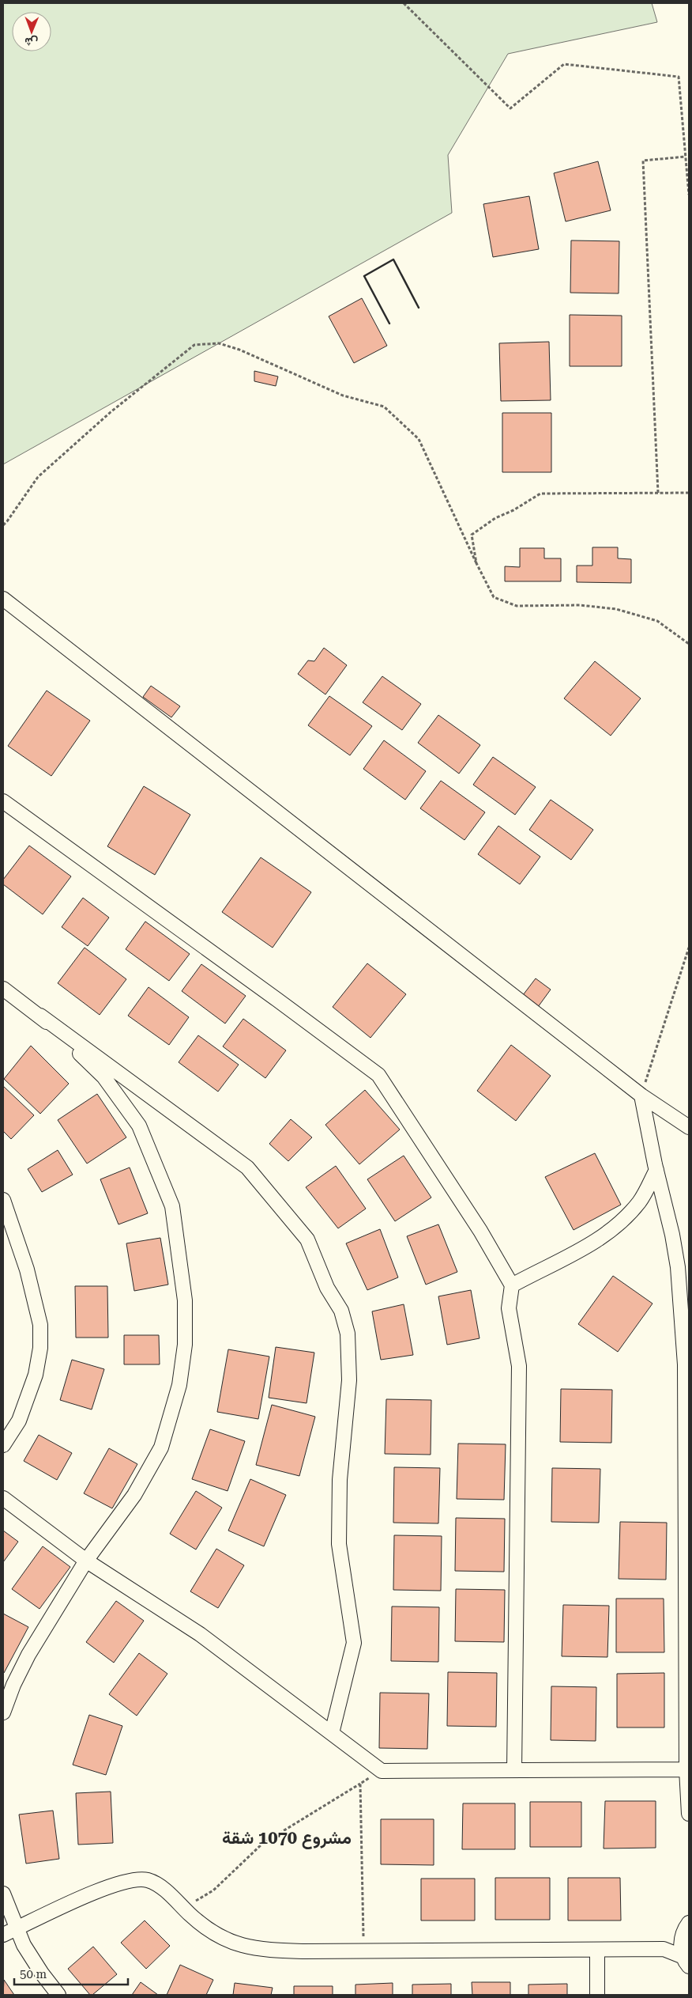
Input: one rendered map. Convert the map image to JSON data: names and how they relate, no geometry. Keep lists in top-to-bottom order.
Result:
{
  "districts": ["مشروع 1070 شقة"],
  "scale_bar": "50 m",
  "north": "bottom"
}
